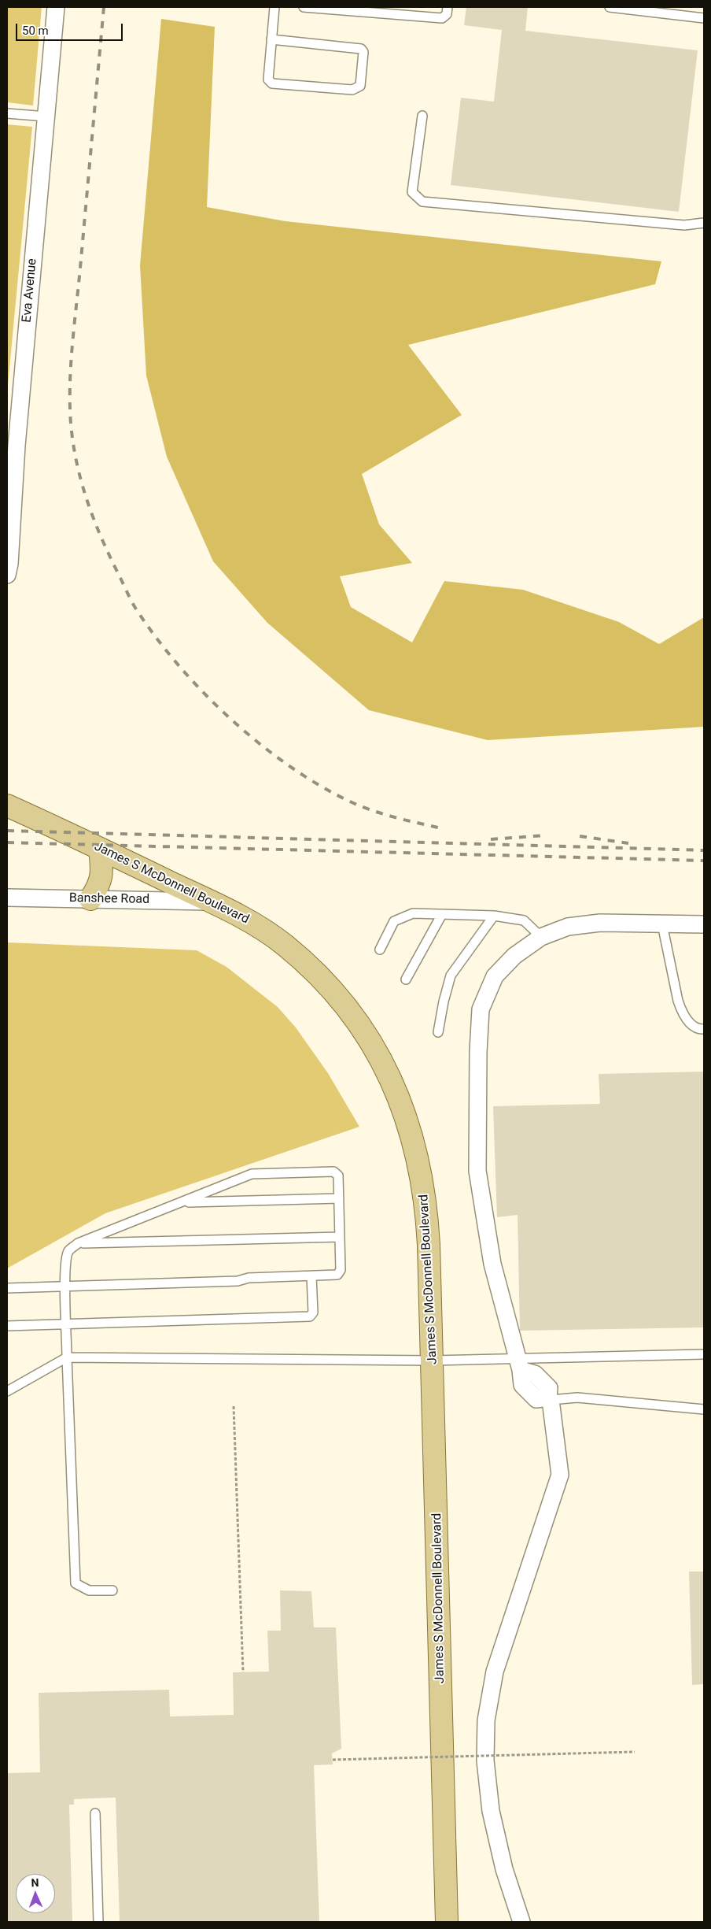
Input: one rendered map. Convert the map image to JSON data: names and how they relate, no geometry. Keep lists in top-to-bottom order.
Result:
{
  "streets": {
    "main road": ["James S McDonnell Boulevard"],
    "street": ["Eva Avenue", "Banshee Road"]
  },
  "crossings": [
    ["James S McDonnell Boulevard", "Banshee Road"]
  ],
  "scale_bar": "50 m",
  "north": "top"
}
